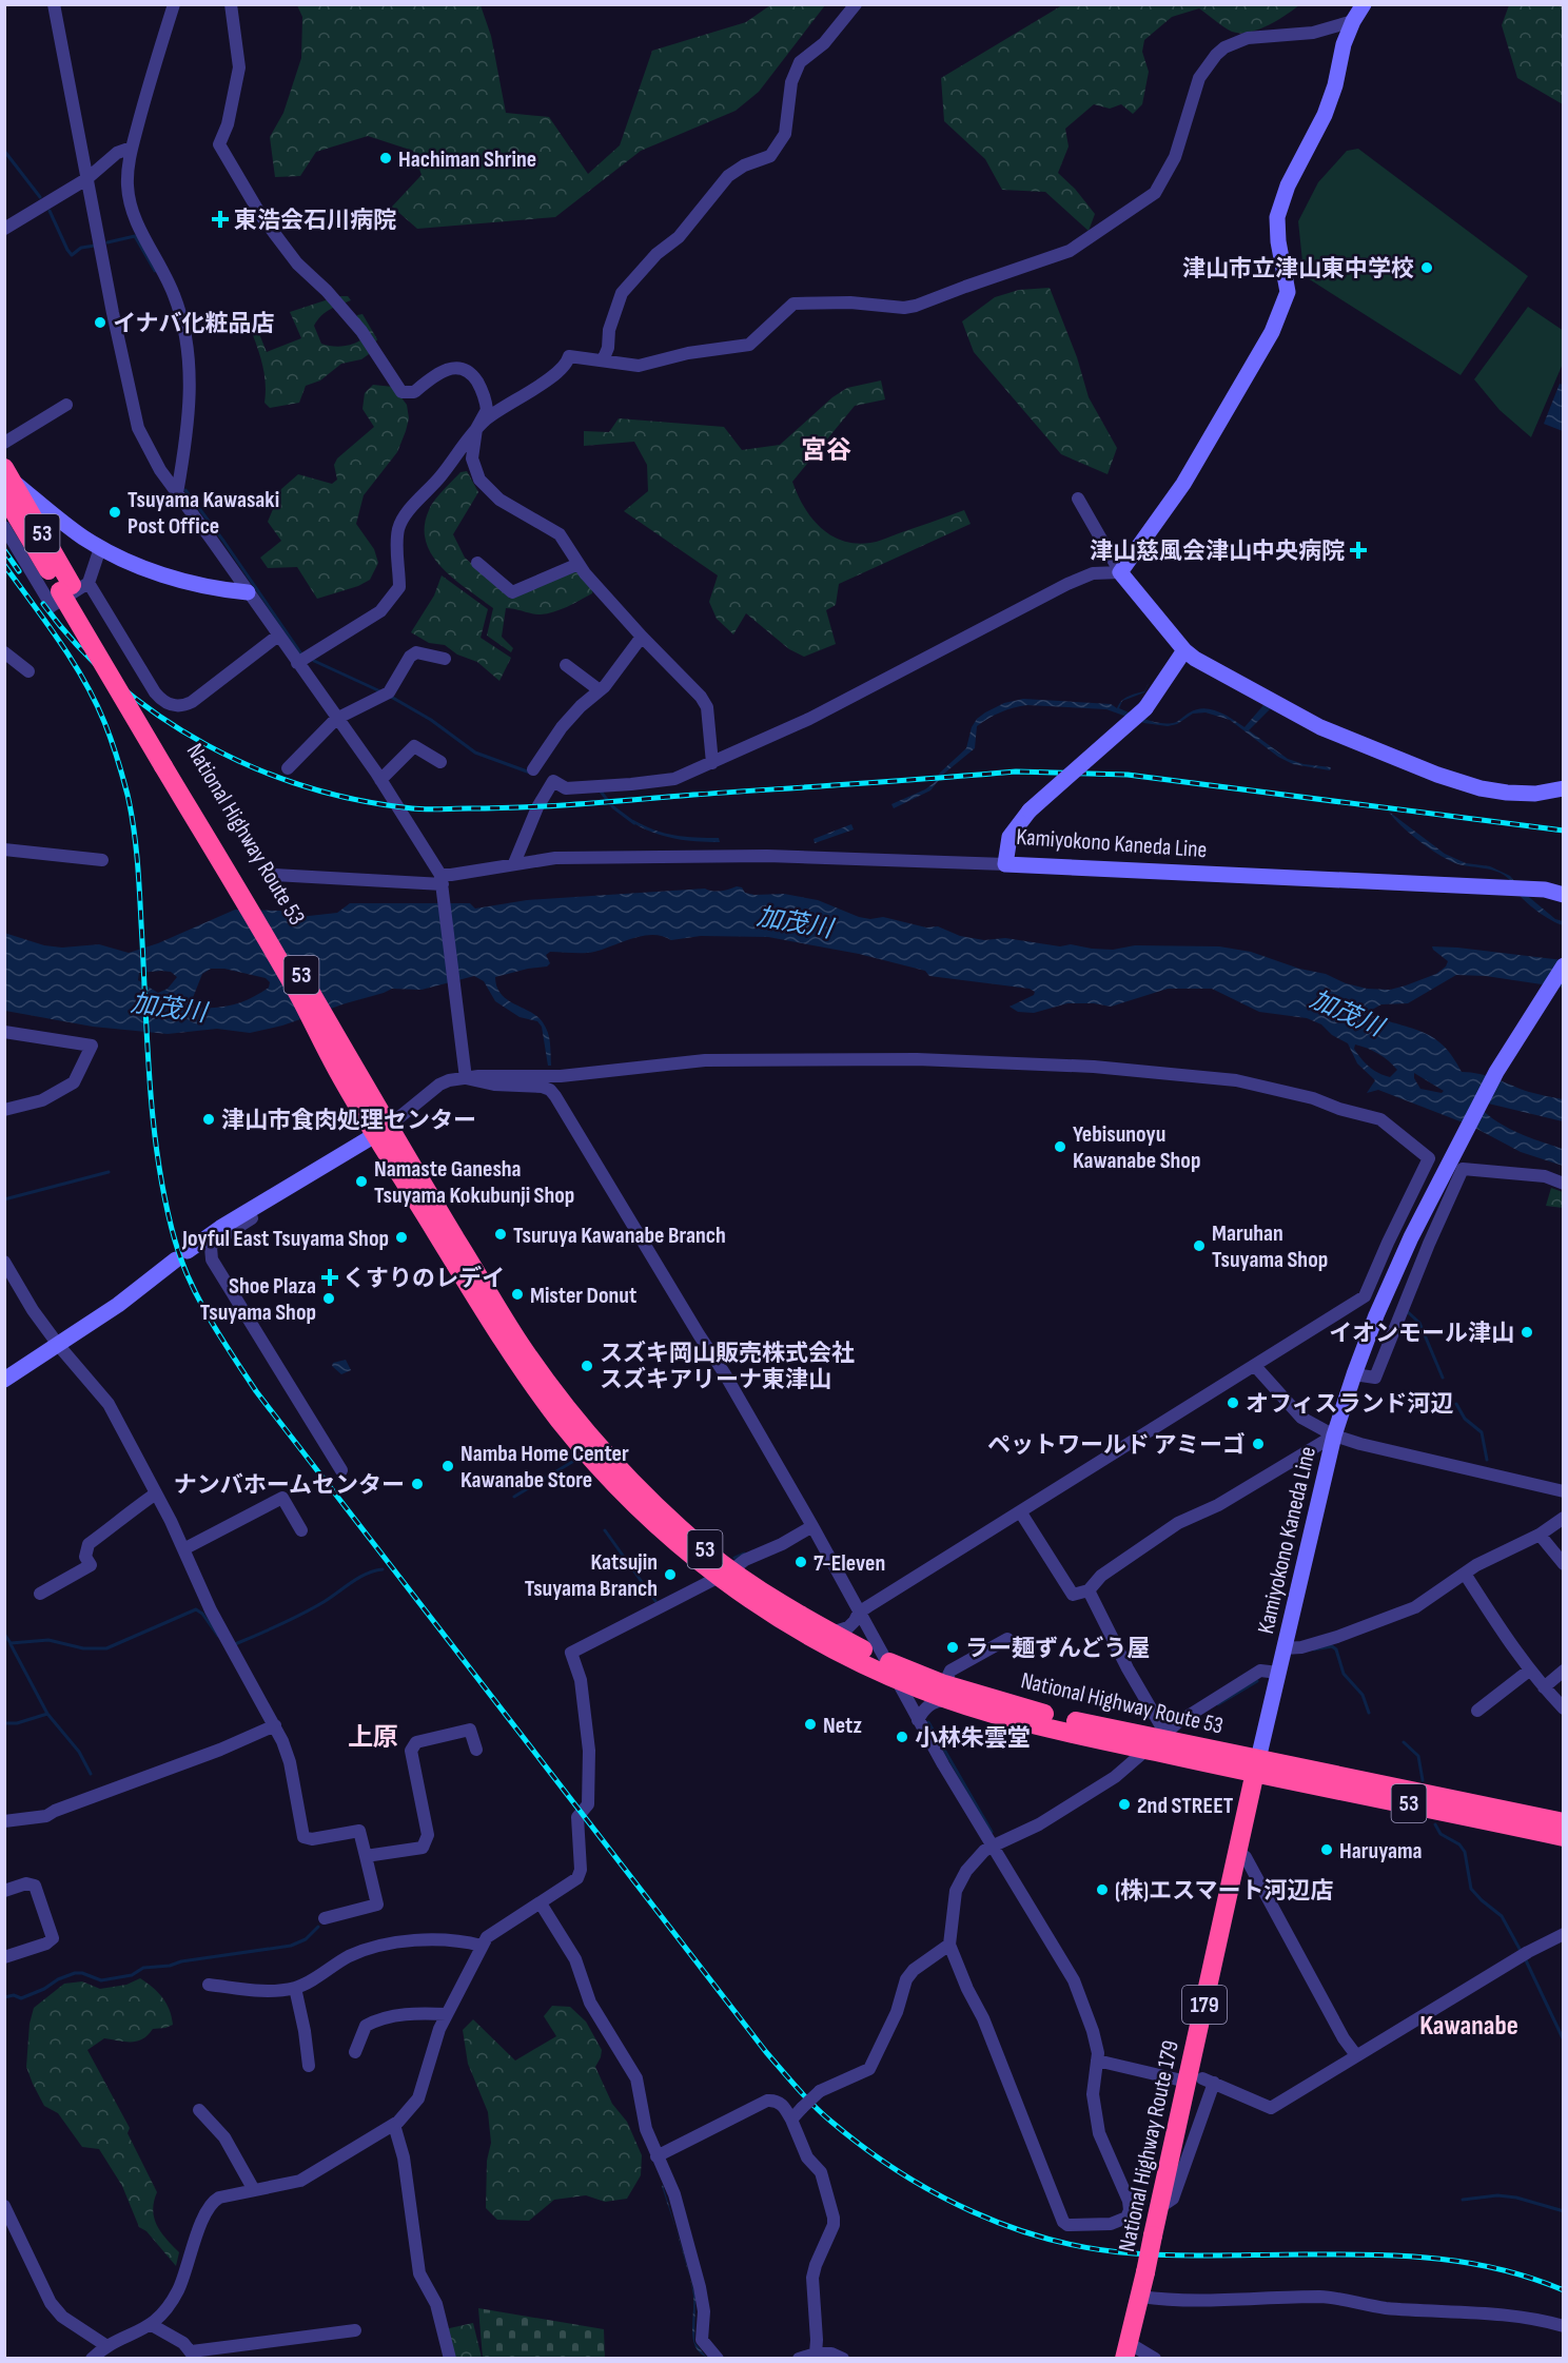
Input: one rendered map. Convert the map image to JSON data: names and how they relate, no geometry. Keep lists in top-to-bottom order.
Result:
{
  "streets": {
    "highway": [
      "53",
      "National Highway Route 53",
      "179",
      "National Highway Route 179"
    ],
    "main road": ["Kamiyokono Kaneda Line"]
  },
  "crossings": [
    ["National Highway Route 53", "Kamiyokono Kaneda Line"],
    ["National Highway Route 53", "National Highway Route 179"],
    ["Kamiyokono Kaneda Line", "National Highway Route 179"]
  ],
  "districts": ["宮谷", "上原", "Kawanabe"],
  "water": ["加茂川"],
  "places": {
    "other": [
      "Hachiman Shrine",
      "津山市立津山東中学校",
      "イナバ化粧品店",
      "Tsuyama Kawasaki Post Office",
      "津山市食肉処理センター",
      "Yebisunoyu Kawanabe Shop",
      "Namaste Ganesha Tsuyama Kokubunji Shop",
      "Tsuruya Kawanabe Branch",
      "Joyful East Tsuyama Shop",
      "Maruhan Tsuyama Shop",
      "Mister Donut",
      "Shoe Plaza Tsuyama Shop",
      "イオンモール津山",
      "スズキ岡山販売株式会社 スズキアリーナ東津山",
      "オフィスランド河辺",
      "ペットワールド アミーゴ",
      "Namba Home Center Kawanabe Store",
      "ナンバホームセンター",
      "7-Eleven",
      "Katsujin Tsuyama Branch",
      "ラー麺ずんどう屋",
      "Netz",
      "小林朱雲堂",
      "2nd STREET",
      "Haruyama",
      "(株)エスマート河辺店"
    ],
    "health": ["東浩会石川病院", "津山慈風会津山中央病院", "くすりのレデイ"]
  }
}
